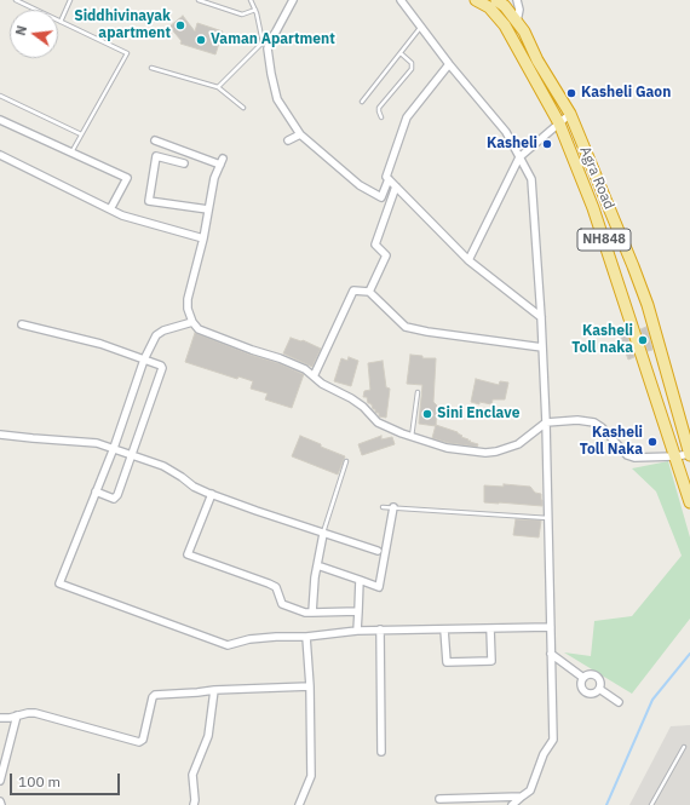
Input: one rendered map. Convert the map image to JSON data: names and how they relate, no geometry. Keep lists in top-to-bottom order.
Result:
{
  "streets": {
    "highway": ["Agra Road", "NH848"]
  },
  "places": [
    "Siddhivinayak apartment",
    "Vaman Apartment",
    "Kasheli Gaon",
    "Kasheli",
    "Kasheli Toll naka",
    "Sini Enclave",
    "Kasheli Toll Naka"
  ],
  "scale_bar": "100 m",
  "north": "left"
}
